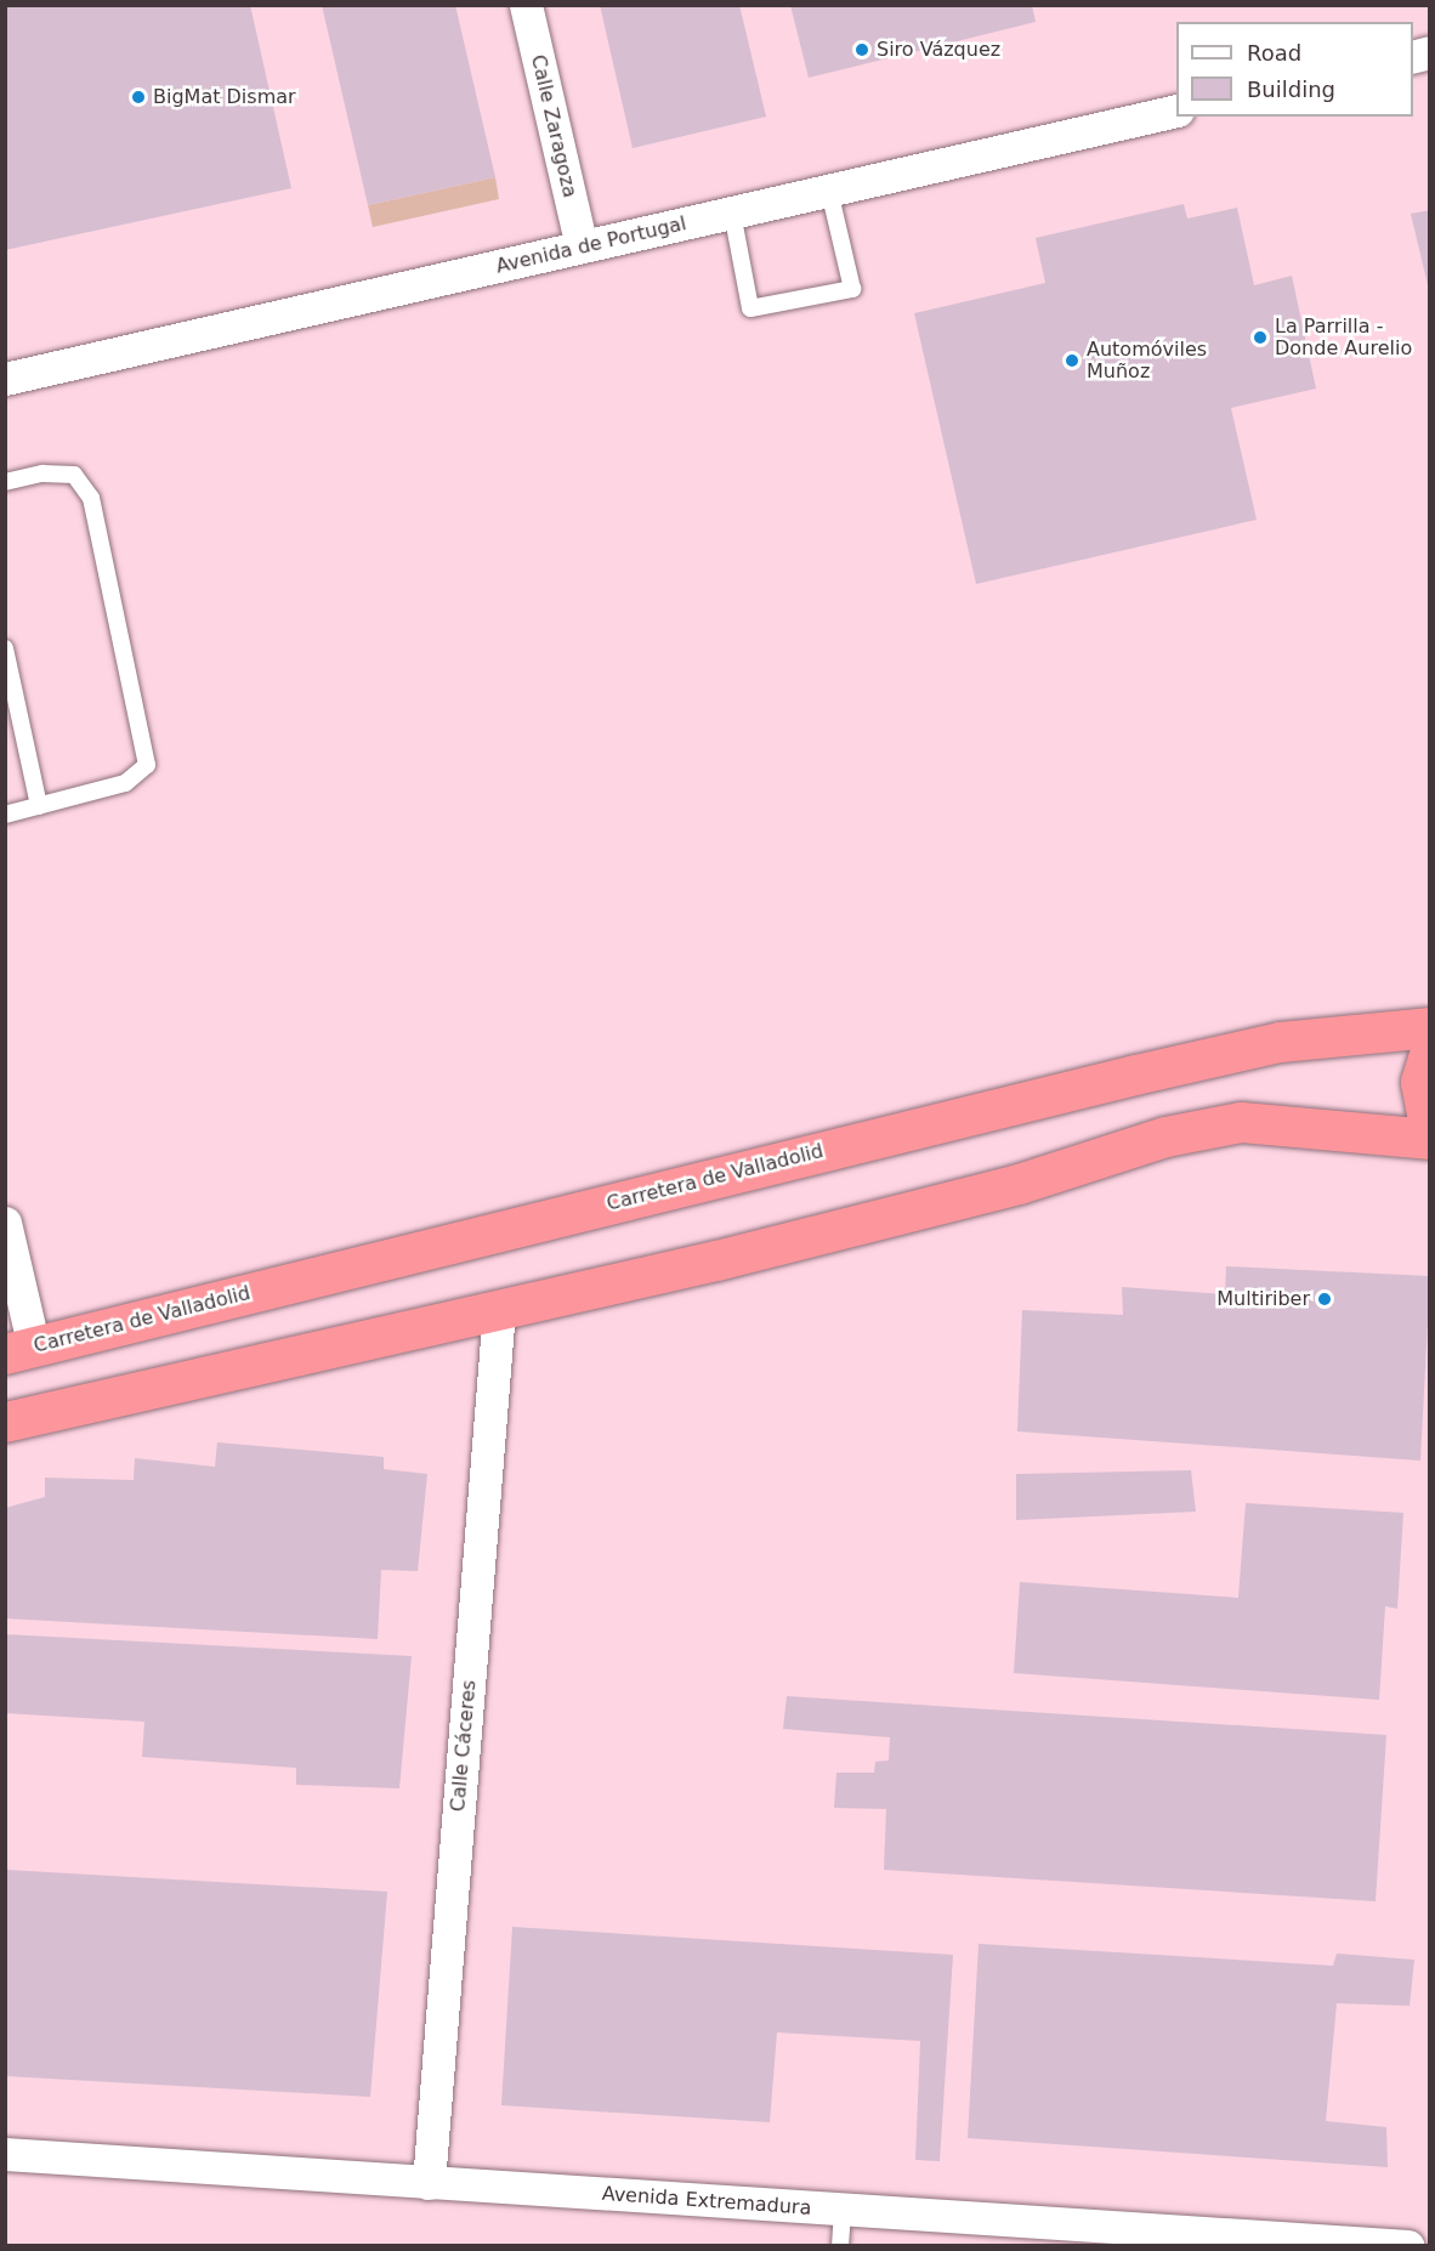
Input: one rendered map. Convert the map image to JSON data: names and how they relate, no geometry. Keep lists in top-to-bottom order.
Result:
{
  "streets": {
    "highway": ["Carretera de Valladolid"],
    "street": [
      "Calle Zaragoza",
      "Avenida de Portugal",
      "Calle Cáceres",
      "Avenida Extremadura"
    ]
  },
  "crossings": [
    ["Calle Zaragoza", "Avenida de Portugal"],
    ["Calle Cáceres", "Avenida Extremadura"]
  ],
  "places": [
    "Siro Vázquez",
    "BigMat Dismar",
    "La Parrilla - Donde Aurelio",
    "Automóviles Muñoz",
    "Multiriber"
  ],
  "legend": ["Road", "Building"]
}
